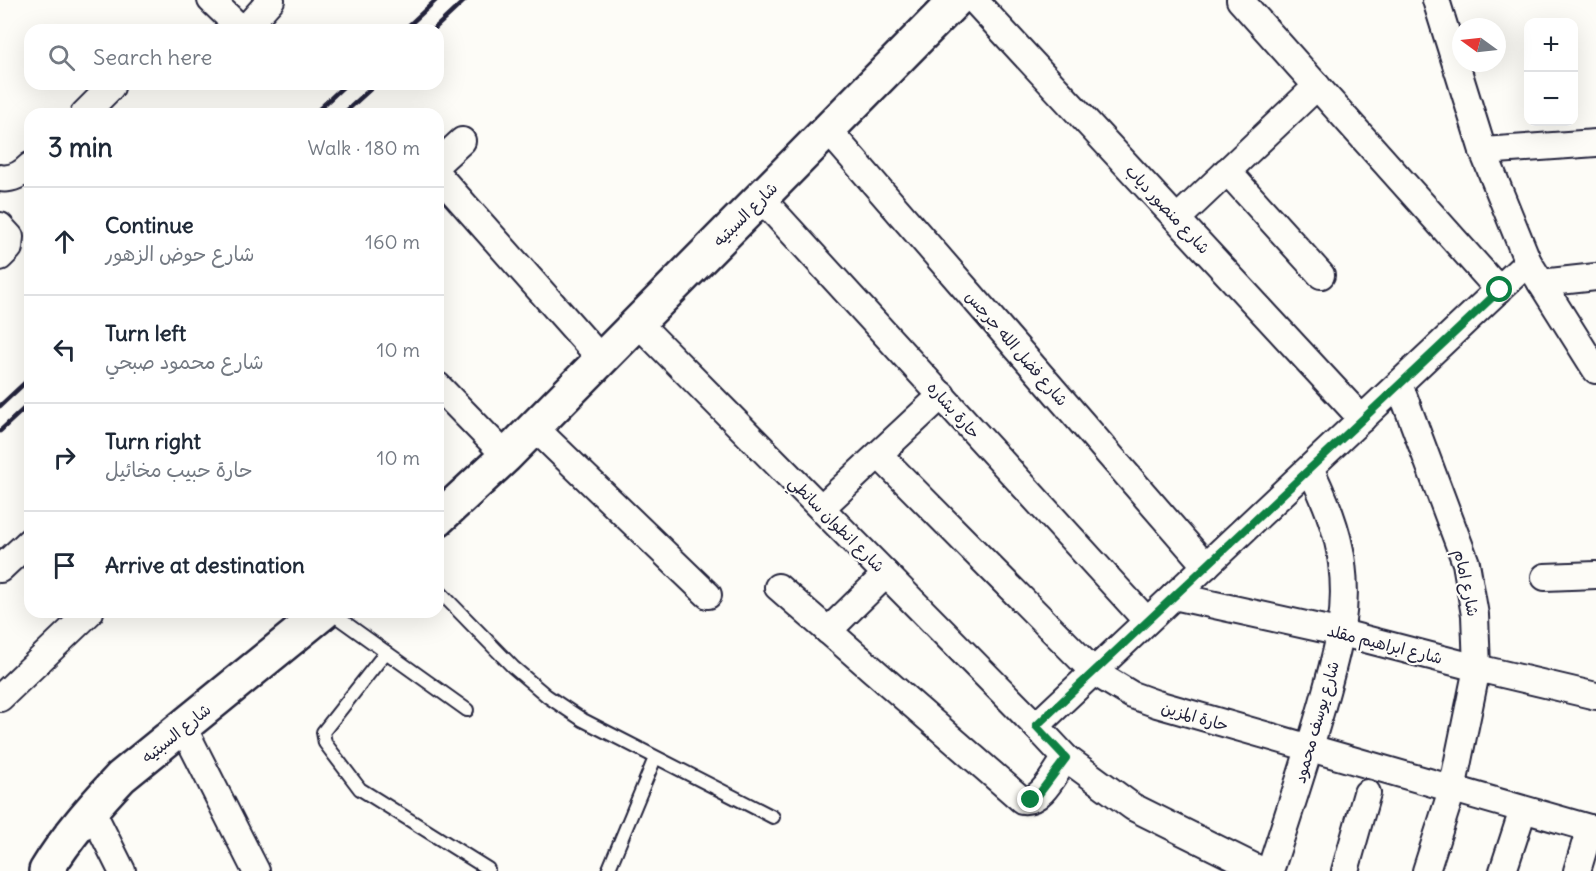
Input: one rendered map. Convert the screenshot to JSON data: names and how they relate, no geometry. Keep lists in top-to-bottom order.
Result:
{
  "streets": {
    "street": [
      "شارع منصور دياب",
      "شارع السبتيه",
      "شارع فضل الله جرجس",
      "حارة بشاره",
      "شارع انطوان سانطي",
      "شارع امام",
      "شارع ابراهيم مقلد",
      "حارة المزين",
      "شارع يوسف محمود"
    ]
  },
  "crossings": [
    ["شارع السبتيه", "شارع فضل الله جرجس"],
    ["شارع السبتيه", "حارة بشاره"],
    ["شارع السبتيه", "شارع انطوان سانطي"],
    ["شارع امام", "شارع ابراهيم مقلد"],
    ["شارع امام", "حارة المزين"],
    ["شارع ابراهيم مقلد", "شارع يوسف محمود"],
    ["حارة المزين", "شارع يوسف محمود"]
  ],
  "north": "left",
  "page": {
    "map_buttons": ["+", "−"],
    "search": "Search here",
    "heading": ["3 min", "Walk · 180 m"],
    "list": [
      ["Continue", "شارع حوض الزهور", "160 m"],
      ["Turn left", "شارع محمود صبحي", "10 m"],
      ["Turn right", "حارة حبيب مخائيل", "10 m"],
      "Arrive at destination"
    ]
  }
}
